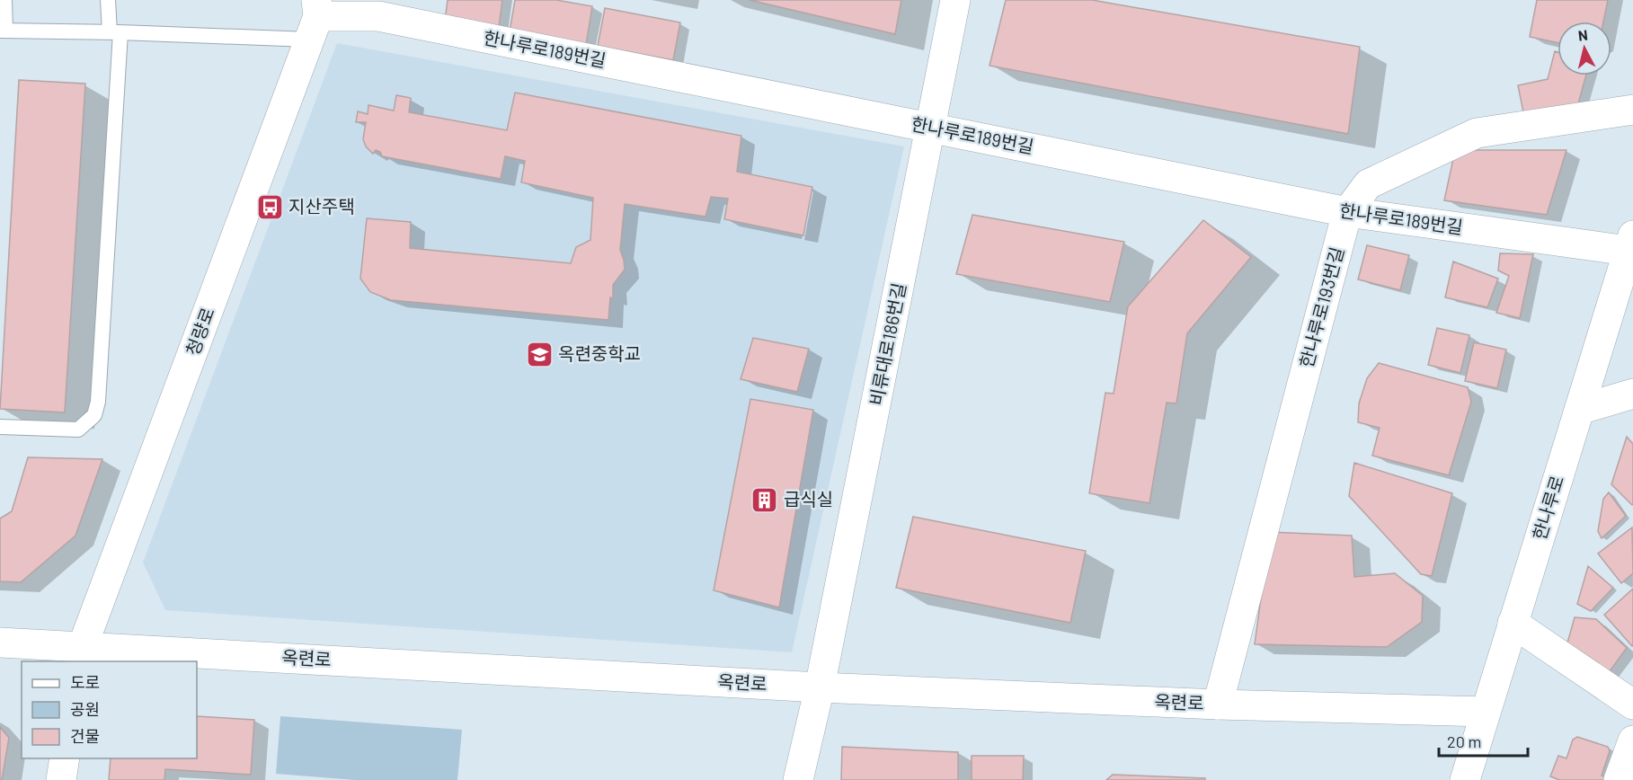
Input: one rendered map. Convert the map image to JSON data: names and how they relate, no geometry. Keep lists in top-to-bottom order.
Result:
{
  "streets": {
    "street": [
      "한나루로189번길",
      "한나루로193번길",
      "청량로",
      "비류대로186번길",
      "한나루로",
      "옥련로"
    ]
  },
  "crossings": [
    ["한나루로189번길", "한나루로193번길"],
    ["한나루로189번길", "청량로"],
    ["한나루로189번길", "비류대로186번길"],
    ["한나루로189번길", "한나루로"],
    ["한나루로193번길", "옥련로"],
    ["청량로", "옥련로"],
    ["비류대로186번길", "옥련로"],
    ["한나루로", "옥련로"]
  ],
  "places": {
    "bus stop": ["지산주택"],
    "school or university": ["옥련중학교"],
    "building": ["급식실"]
  },
  "legend": ["도로", "공원", "건물"],
  "scale_bar": "20 m",
  "north": "top"
}
